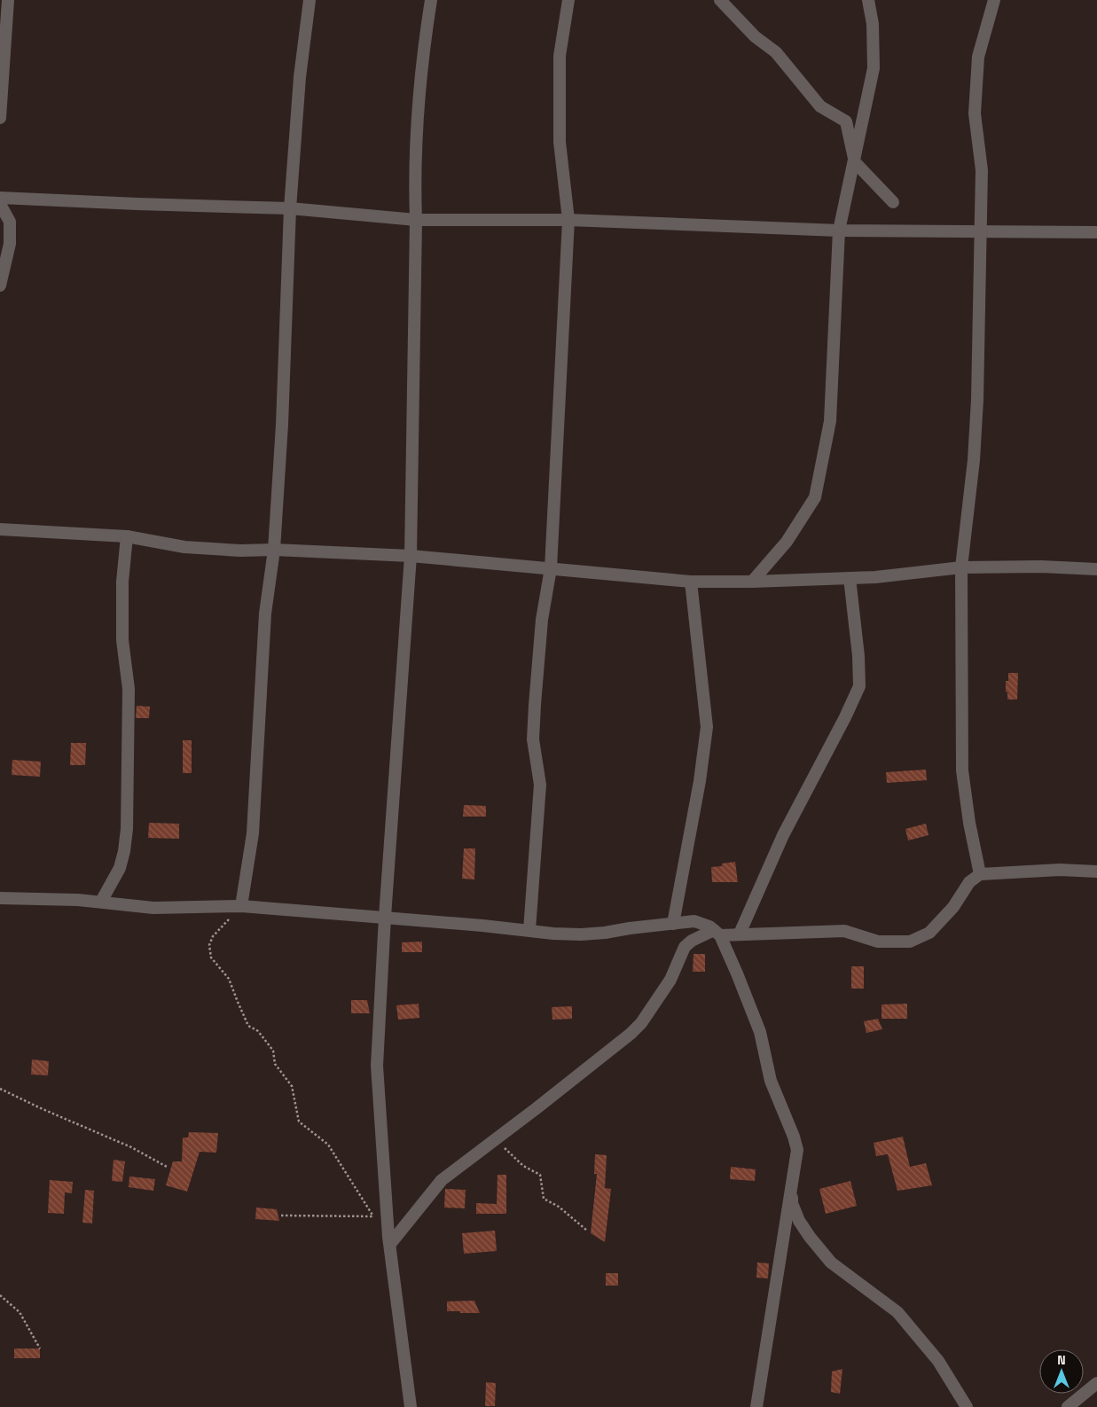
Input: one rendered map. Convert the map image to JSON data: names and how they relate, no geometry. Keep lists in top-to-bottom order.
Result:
{
  "north": "top"
}
